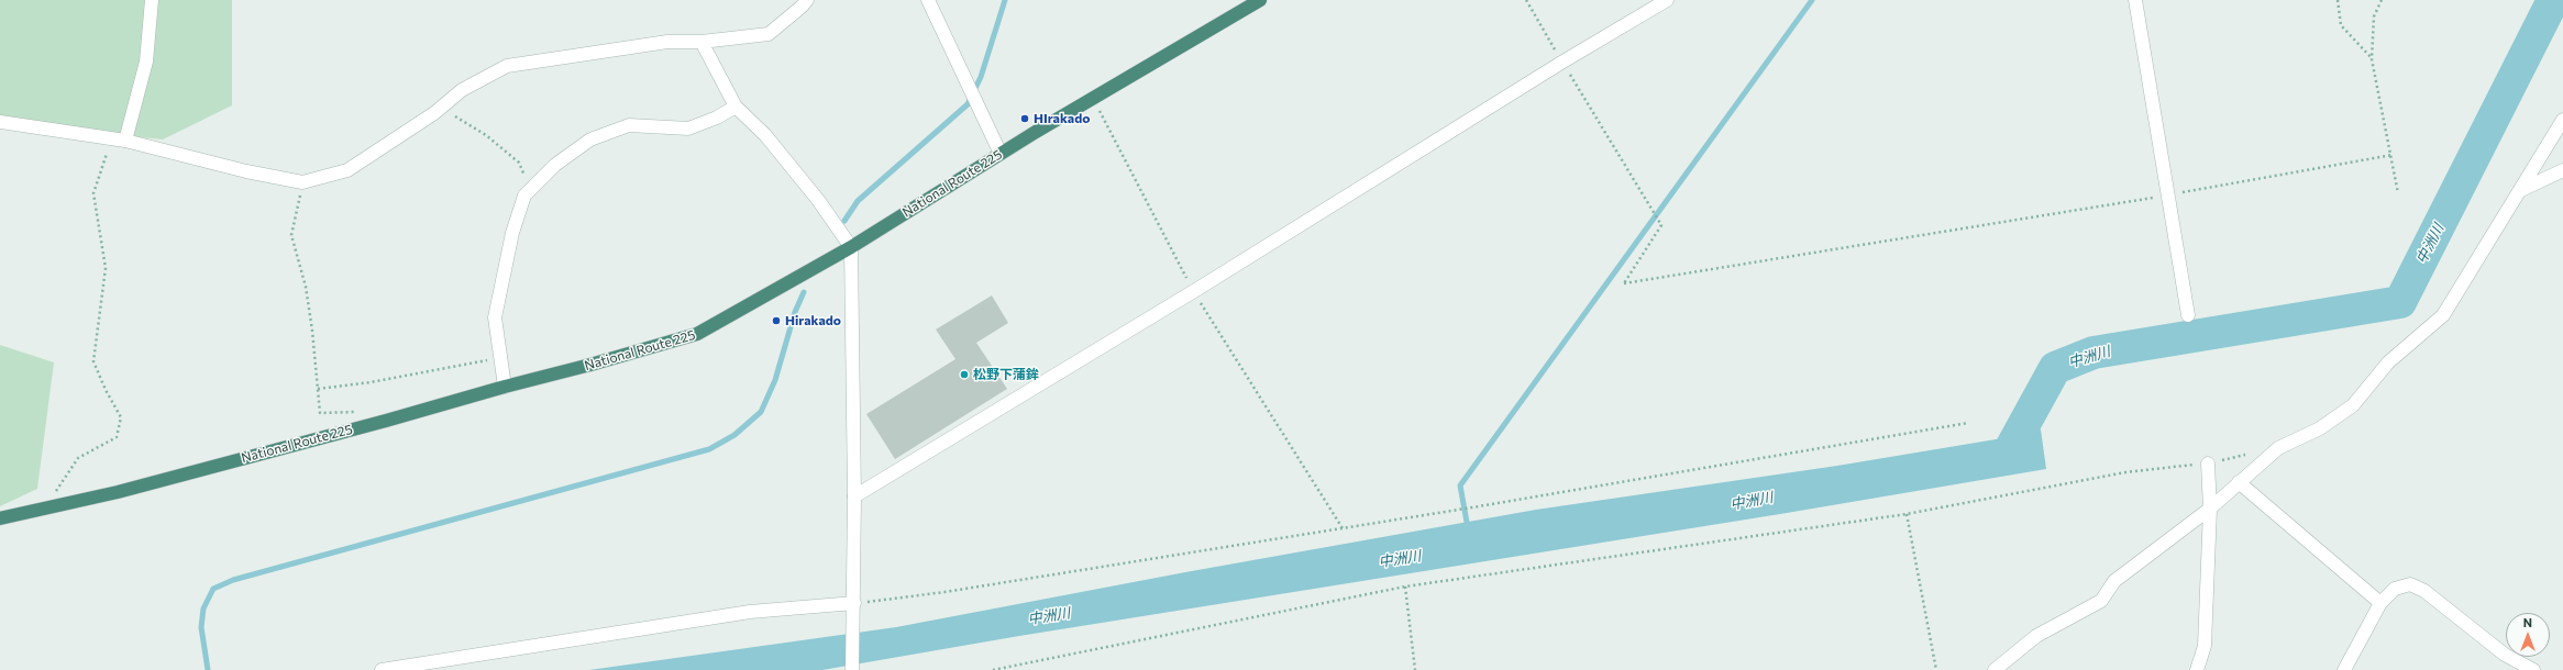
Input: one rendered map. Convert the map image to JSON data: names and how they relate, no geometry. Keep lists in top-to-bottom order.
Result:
{
  "streets": {
    "highway": ["National Route 225"]
  },
  "water": ["中洲川"],
  "places": ["HIrakado", "Hirakado", "松野下蒲鉾"],
  "north": "top"
}
